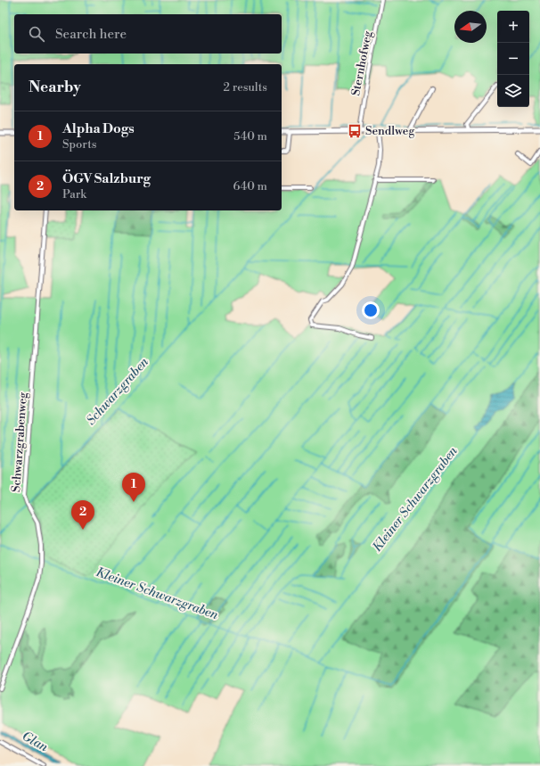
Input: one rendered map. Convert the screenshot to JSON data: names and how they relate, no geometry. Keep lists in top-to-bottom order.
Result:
{
  "streets": {
    "street": ["Sternhofweg", "Schwarzgrabenweg"]
  },
  "water": ["Schwarzgraben", "Kleiner Schwarzgraben", "Glan"],
  "places": {
    "bus stop": ["Sendlweg"]
  },
  "north": "left",
  "page": {
    "map_buttons": ["+", "−"],
    "search": "Search here",
    "heading": ["Nearby", "2 results"],
    "list": [
      {
        "mark": "1",
        "name": "Alpha Dogs",
        "note": "Sports",
        "value": "540 m"
      },
      {
        "mark": "2",
        "name": "ÖGV Salzburg",
        "note": "Park",
        "value": "640 m"
      }
    ],
    "pins": ["1", "2"]
  }
}
